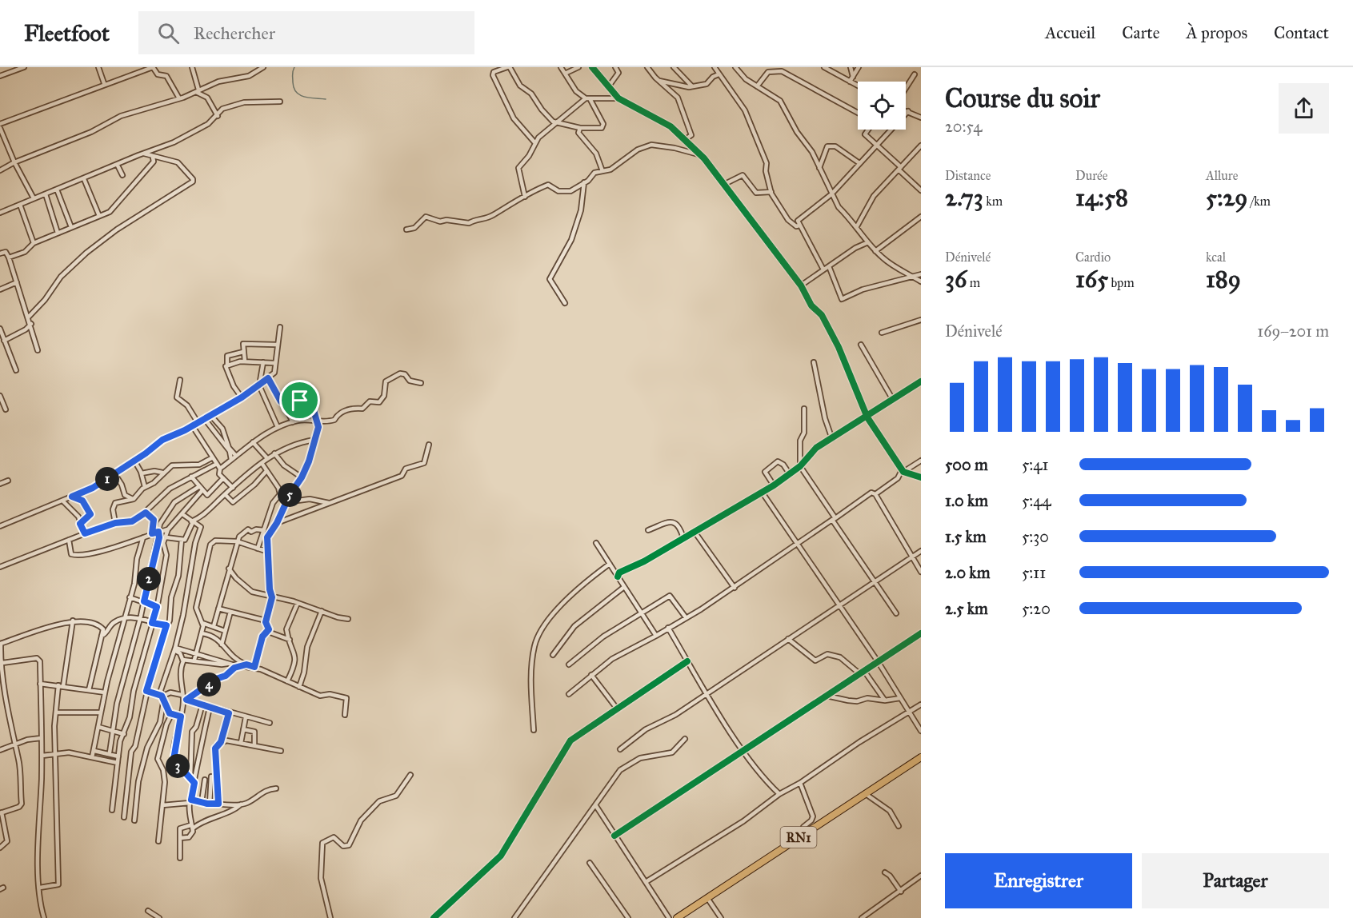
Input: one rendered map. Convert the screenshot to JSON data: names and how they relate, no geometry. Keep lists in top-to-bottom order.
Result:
{
  "streets": {
    "highway": ["RN1"]
  },
  "page": {
    "header": "Fleetfoot",
    "search": "Rechercher",
    "nav": [
      "Accueil",
      "Carte",
      "À propos",
      "Contact"
    ],
    "heading": ["Course du soir", "20:54"],
    "stats": [
      ["Distance", "2.73 km"],
      ["Durée", "14:58"],
      ["Allure", "5:29 /km"],
      ["Dénivelé", "36 m"],
      ["Cardio", "165 bpm"],
      ["kcal", "189"]
    ],
    "chart": ["Dénivelé", "169–201 m"],
    "list": [
      {
        "name": "500 m",
        "note": "5:41"
      },
      {
        "name": "1.0 km",
        "note": "5:44"
      },
      {
        "name": "1.5 km",
        "note": "5:30"
      },
      {
        "name": "2.0 km",
        "note": "5:11"
      },
      {
        "name": "2.5 km",
        "note": "5:20"
      }
    ],
    "pins": [
      "1",
      "5",
      "2",
      "4",
      "3"
    ],
    "buttons": ["Enregistrer", "Partager"]
  }
}
